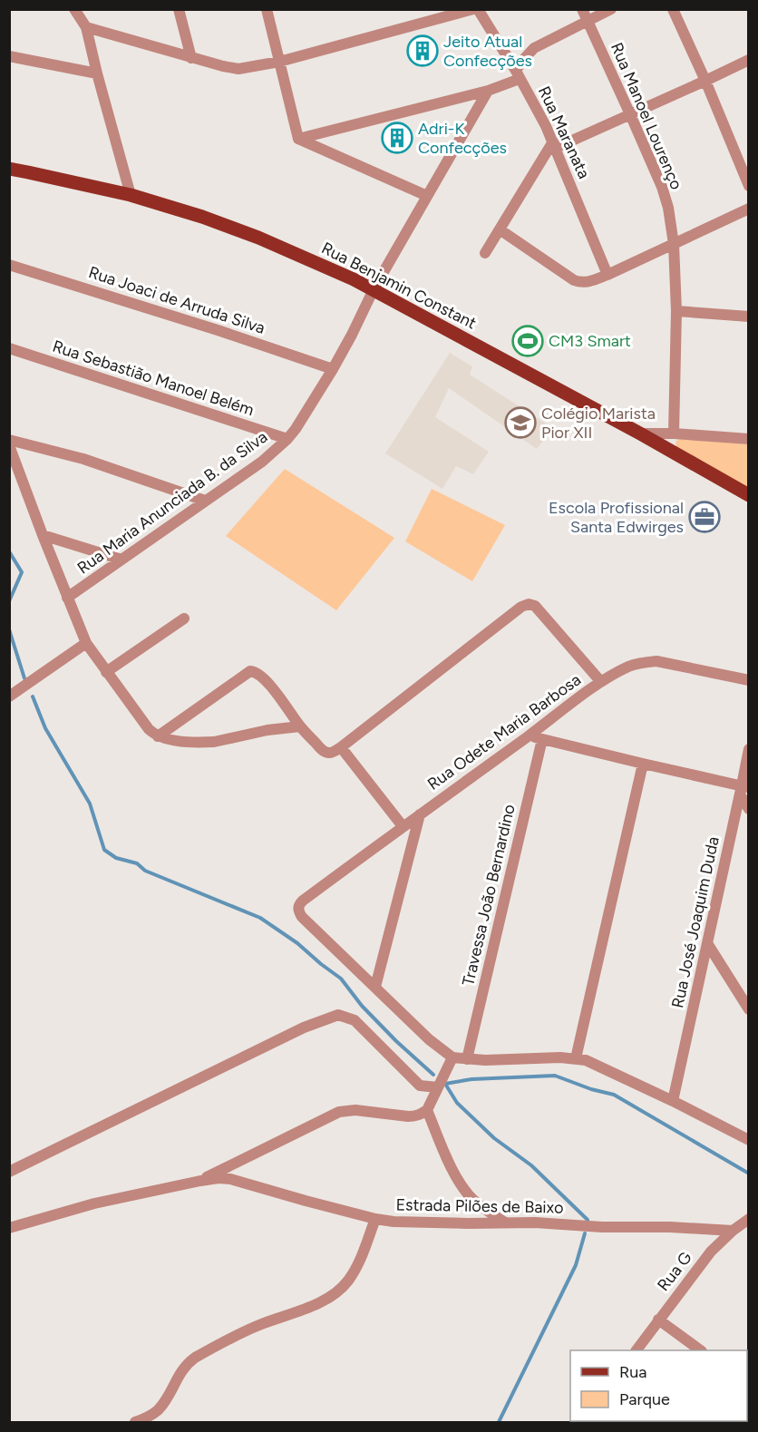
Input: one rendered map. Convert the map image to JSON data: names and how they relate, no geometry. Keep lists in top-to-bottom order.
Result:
{
  "streets": {
    "main road": ["Rua Benjamin Constant"],
    "street": [
      "Rua Manoel Lourenço",
      "Rua Maranata",
      "Rua Joaci de Arruda Silva",
      "Rua Sebastião Manoel Belém",
      "Rua Maria Anunciada B. da Silva",
      "Rua Odete Maria Barbosa",
      "Travessa João Bernardino",
      "Rua José Joaquim Duda",
      "Estrada Pilões de Baixo",
      "Rua G"
    ]
  },
  "crossings": [
    ["Rua Benjamin Constant", "Rua Maria Anunciada B. da Silva"],
    ["Rua Joaci de Arruda Silva", "Rua Maria Anunciada B. da Silva"],
    ["Rua Sebastião Manoel Belém", "Rua Maria Anunciada B. da Silva"],
    ["Estrada Pilões de Baixo", "Rua G"]
  ],
  "places": {
    "building": ["Jeito Atual Confecções", "Adri-K Confecções"],
    "sports": ["CM3 Smart"],
    "school or university": ["Colégio Marista Pior XII"],
    "office": ["Escola Profissional Santa Edwirges"]
  },
  "legend": ["Rua", "Parque"]
}
